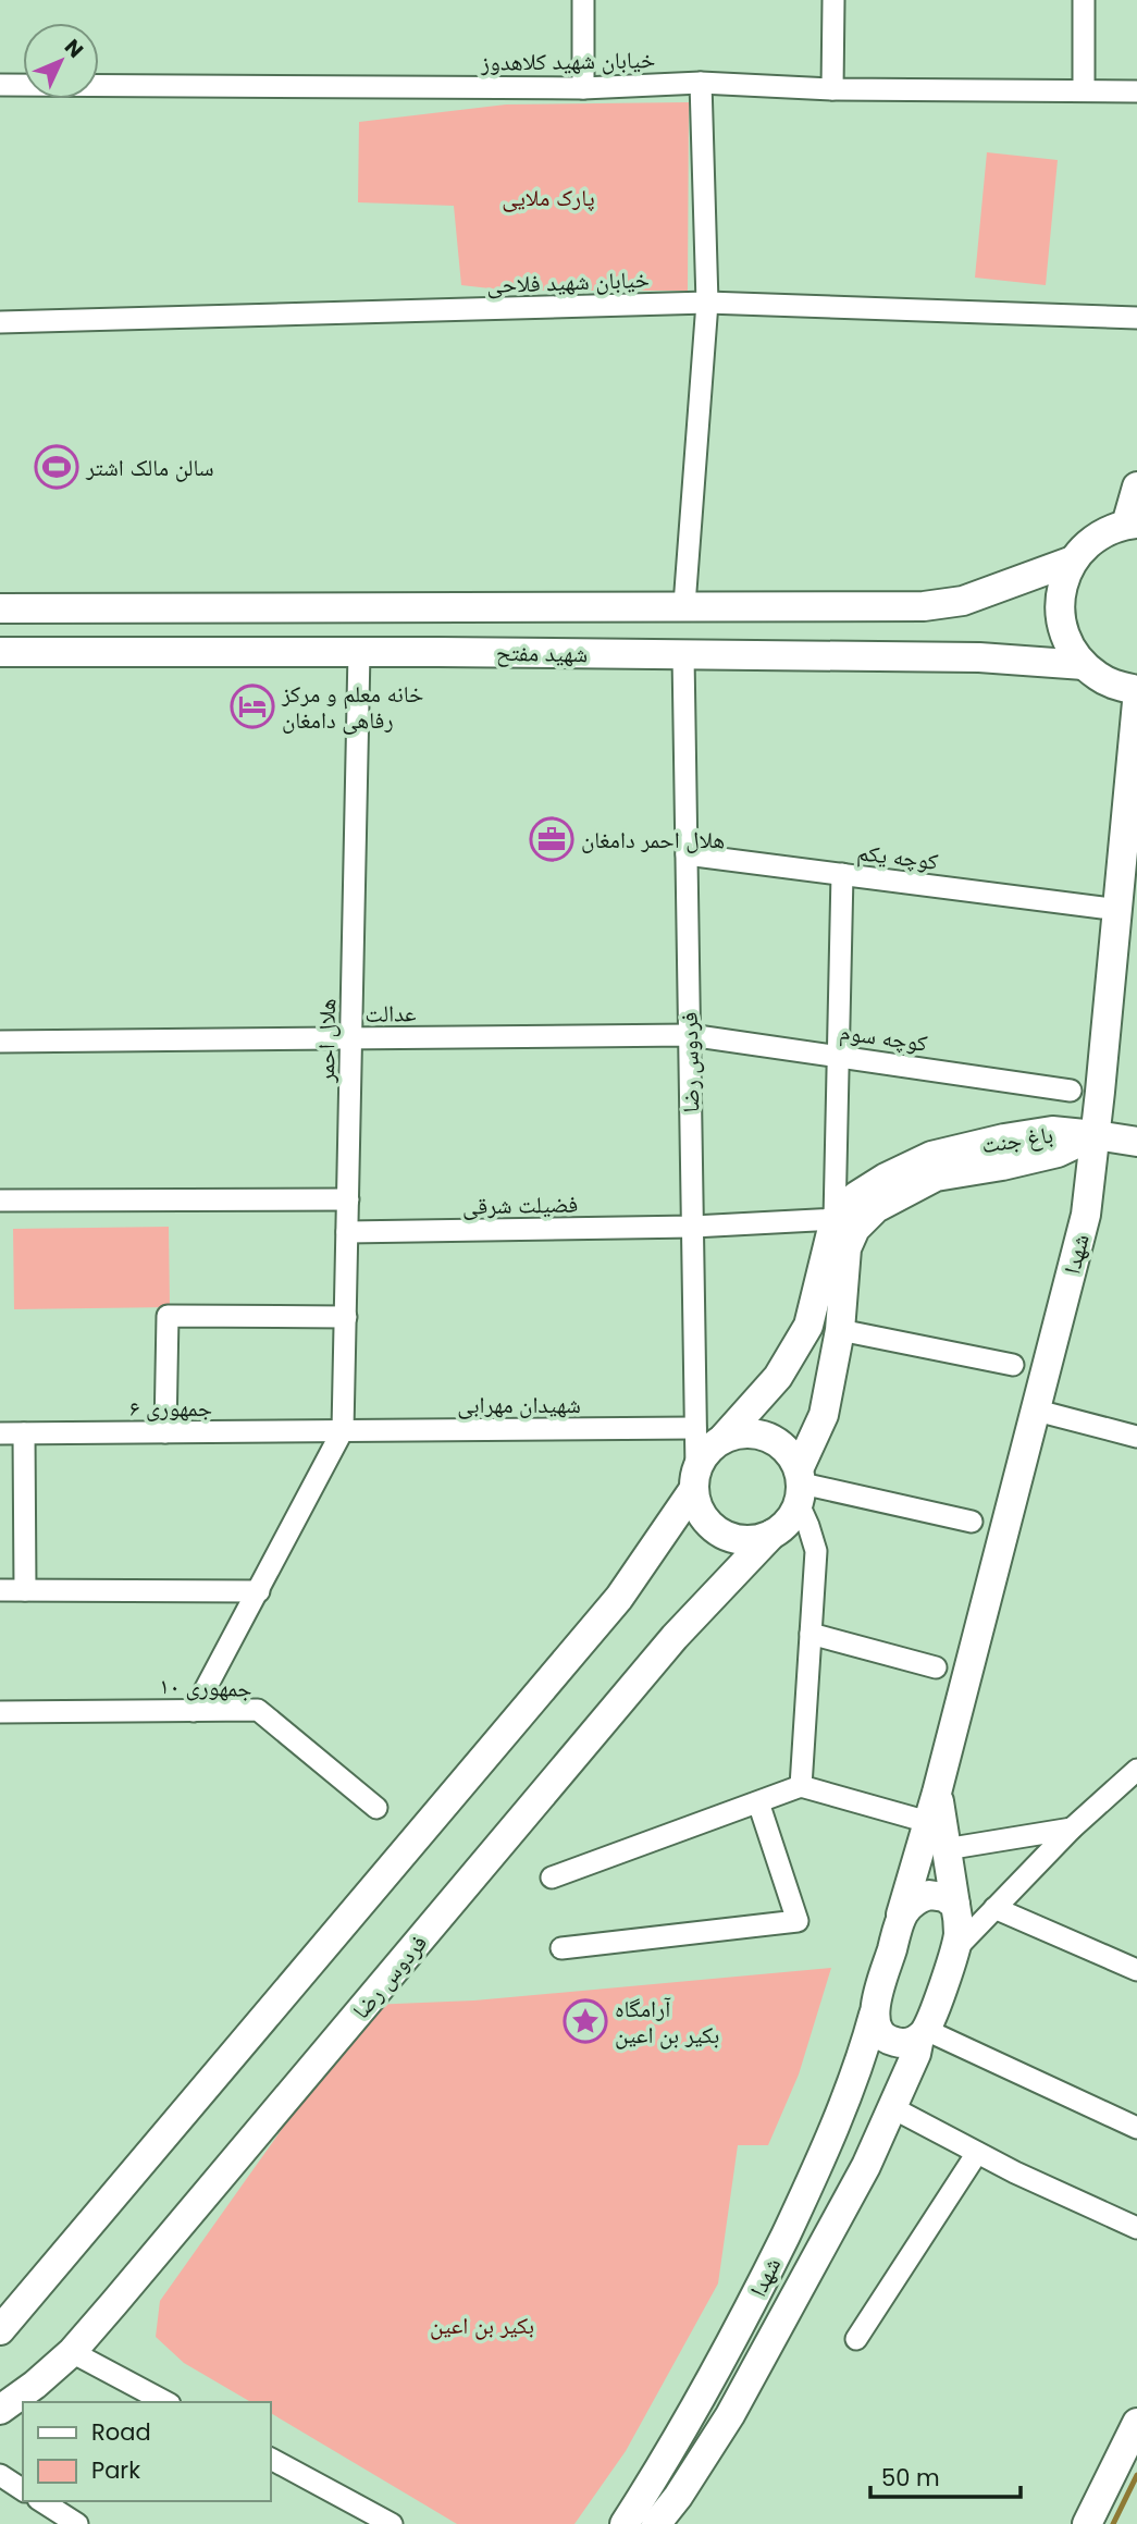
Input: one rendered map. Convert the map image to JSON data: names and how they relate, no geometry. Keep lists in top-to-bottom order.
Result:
{
  "streets": {
    "street": [
      "خیابان شهید کلاهدوز",
      "خیابان شهید فلاحی",
      "شهید مفتح",
      "کوچه یکم",
      "عدالت",
      "کوچه سوم",
      "هلال احمر",
      "فردوس رضا",
      "باغ جنت",
      "فضیلت شرقی",
      "شهدا",
      "شهیدان مهرابی",
      "جمهوری ۶",
      "جمهوری ۱۰"
    ]
  },
  "crossings": [
    ["شهید مفتح", "هلال احمر"],
    ["شهید مفتح", "فردوس رضا"],
    ["کوچه یکم", "فردوس رضا"],
    ["عدالت", "کوچه سوم"],
    ["عدالت", "هلال احمر"],
    ["عدالت", "فردوس رضا"],
    ["کوچه سوم", "فردوس رضا"],
    ["هلال احمر", "فضیلت شرقی"],
    ["هلال احمر", "شهیدان مهرابی"],
    ["هلال احمر", "جمهوری ۶"],
    ["فردوس رضا", "باغ جنت"],
    ["فردوس رضا", "فضیلت شرقی"],
    ["فردوس رضا", "شهیدان مهرابی"],
    ["باغ جنت", "فضیلت شرقی"],
    ["باغ جنت", "شهدا"],
    ["شهیدان مهرابی", "جمهوری ۶"]
  ],
  "parks": ["پارک ملایی", "بکیر بن اعین"],
  "places": {
    "sports": ["سالن مالک اشتر"],
    "hotel": ["خانه معلم و مرکز رفاهی دامغان"],
    "office": ["هلال احمر دامغان"],
    "place": ["آرامگاه بکیر بن اعین"]
  },
  "legend": ["Road", "Park"],
  "scale_bar": "50 m",
  "north": "top right"
}
